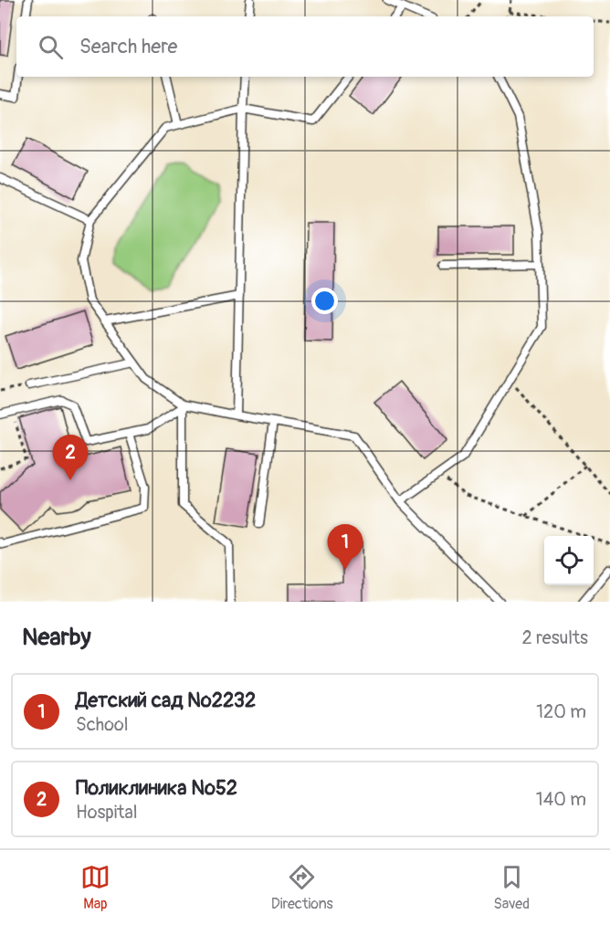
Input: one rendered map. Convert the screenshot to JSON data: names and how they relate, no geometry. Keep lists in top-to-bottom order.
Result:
{
  "page": {
    "search": "Search here",
    "pins": ["2", "1"],
    "heading": ["Nearby", "2 results"],
    "list": [
      {
        "mark": "1",
        "name": "Детский сад №2232",
        "note": "School",
        "value": "120 m"
      },
      {
        "mark": "2",
        "name": "Поликлиника №52",
        "note": "Hospital",
        "value": "140 m"
      }
    ],
    "nav": ["Map", "Directions", "Saved"]
  }
}
